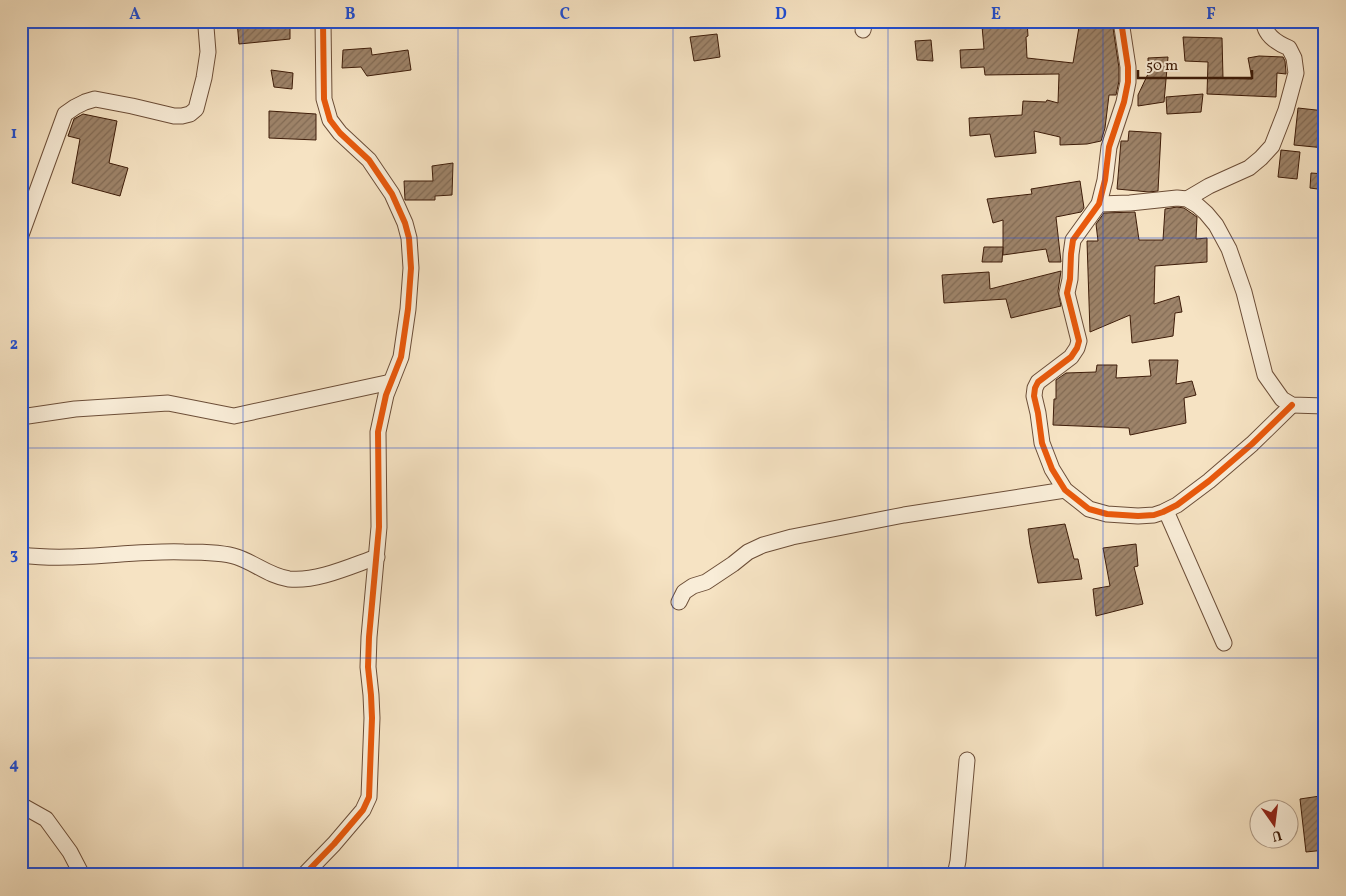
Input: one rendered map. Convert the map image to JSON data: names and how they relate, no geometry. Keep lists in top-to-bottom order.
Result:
{
  "scale_bar": "50 m",
  "north": "bottom",
  "grid": {
    "columns": [
      "A",
      "B",
      "C",
      "D",
      "E",
      "F"
    ],
    "rows": [
      "1",
      "2",
      "3",
      "4"
    ]
  }
}
